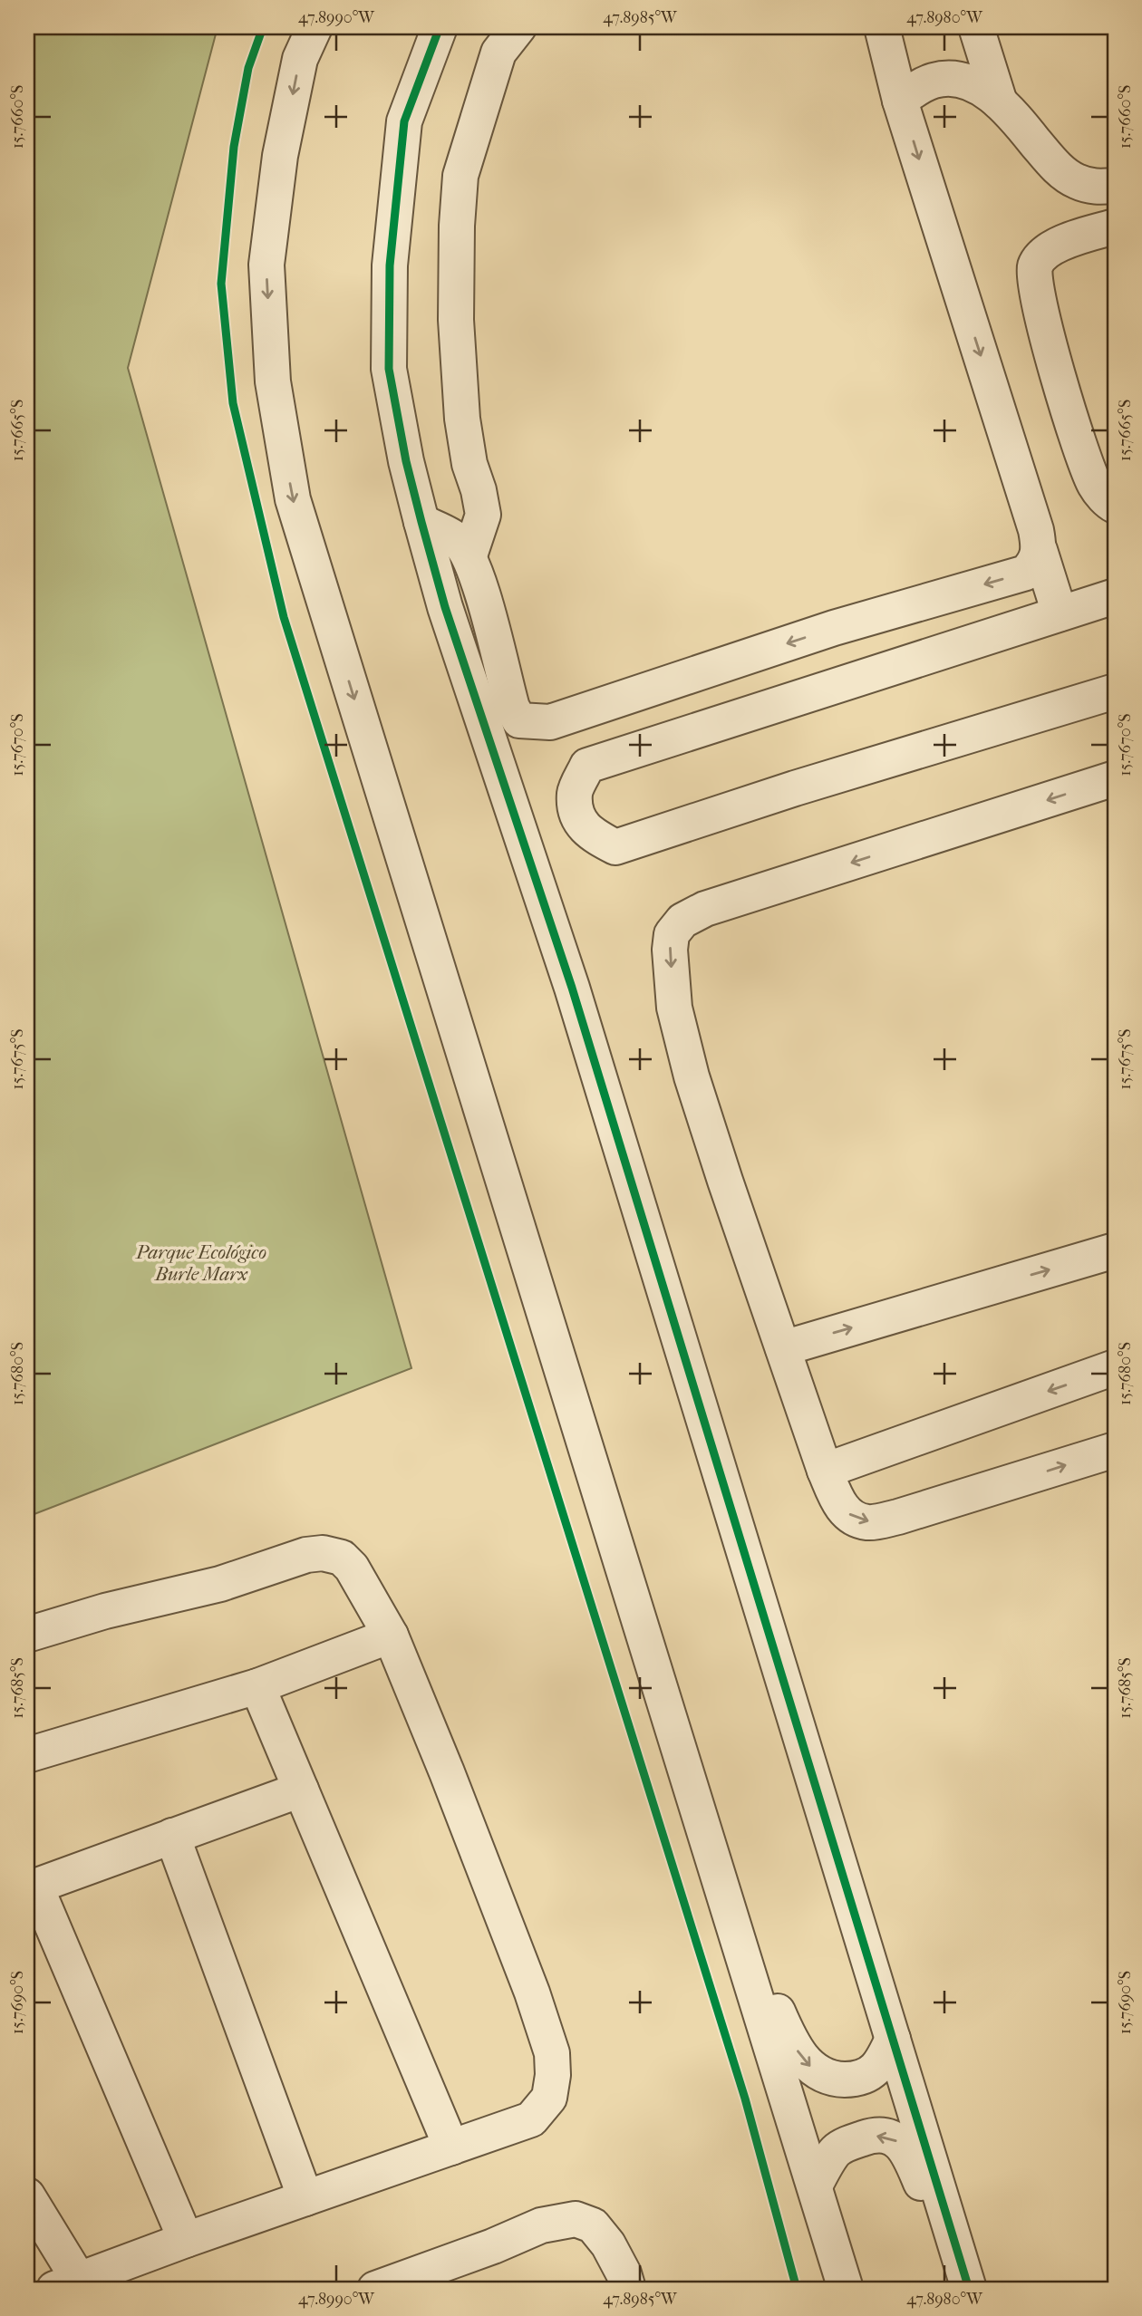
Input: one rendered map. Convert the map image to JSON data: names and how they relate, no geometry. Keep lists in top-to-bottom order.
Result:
{
  "parks": ["Parque Ecológico Burle Marx"],
  "coordinates": [
    "47.8990°W",
    "47.8985°W",
    "47.8980°W",
    "15.7660°S",
    "15.7665°S",
    "15.7670°S",
    "15.7675°S",
    "15.7680°S",
    "15.7685°S",
    "15.7690°S"
  ]
}
